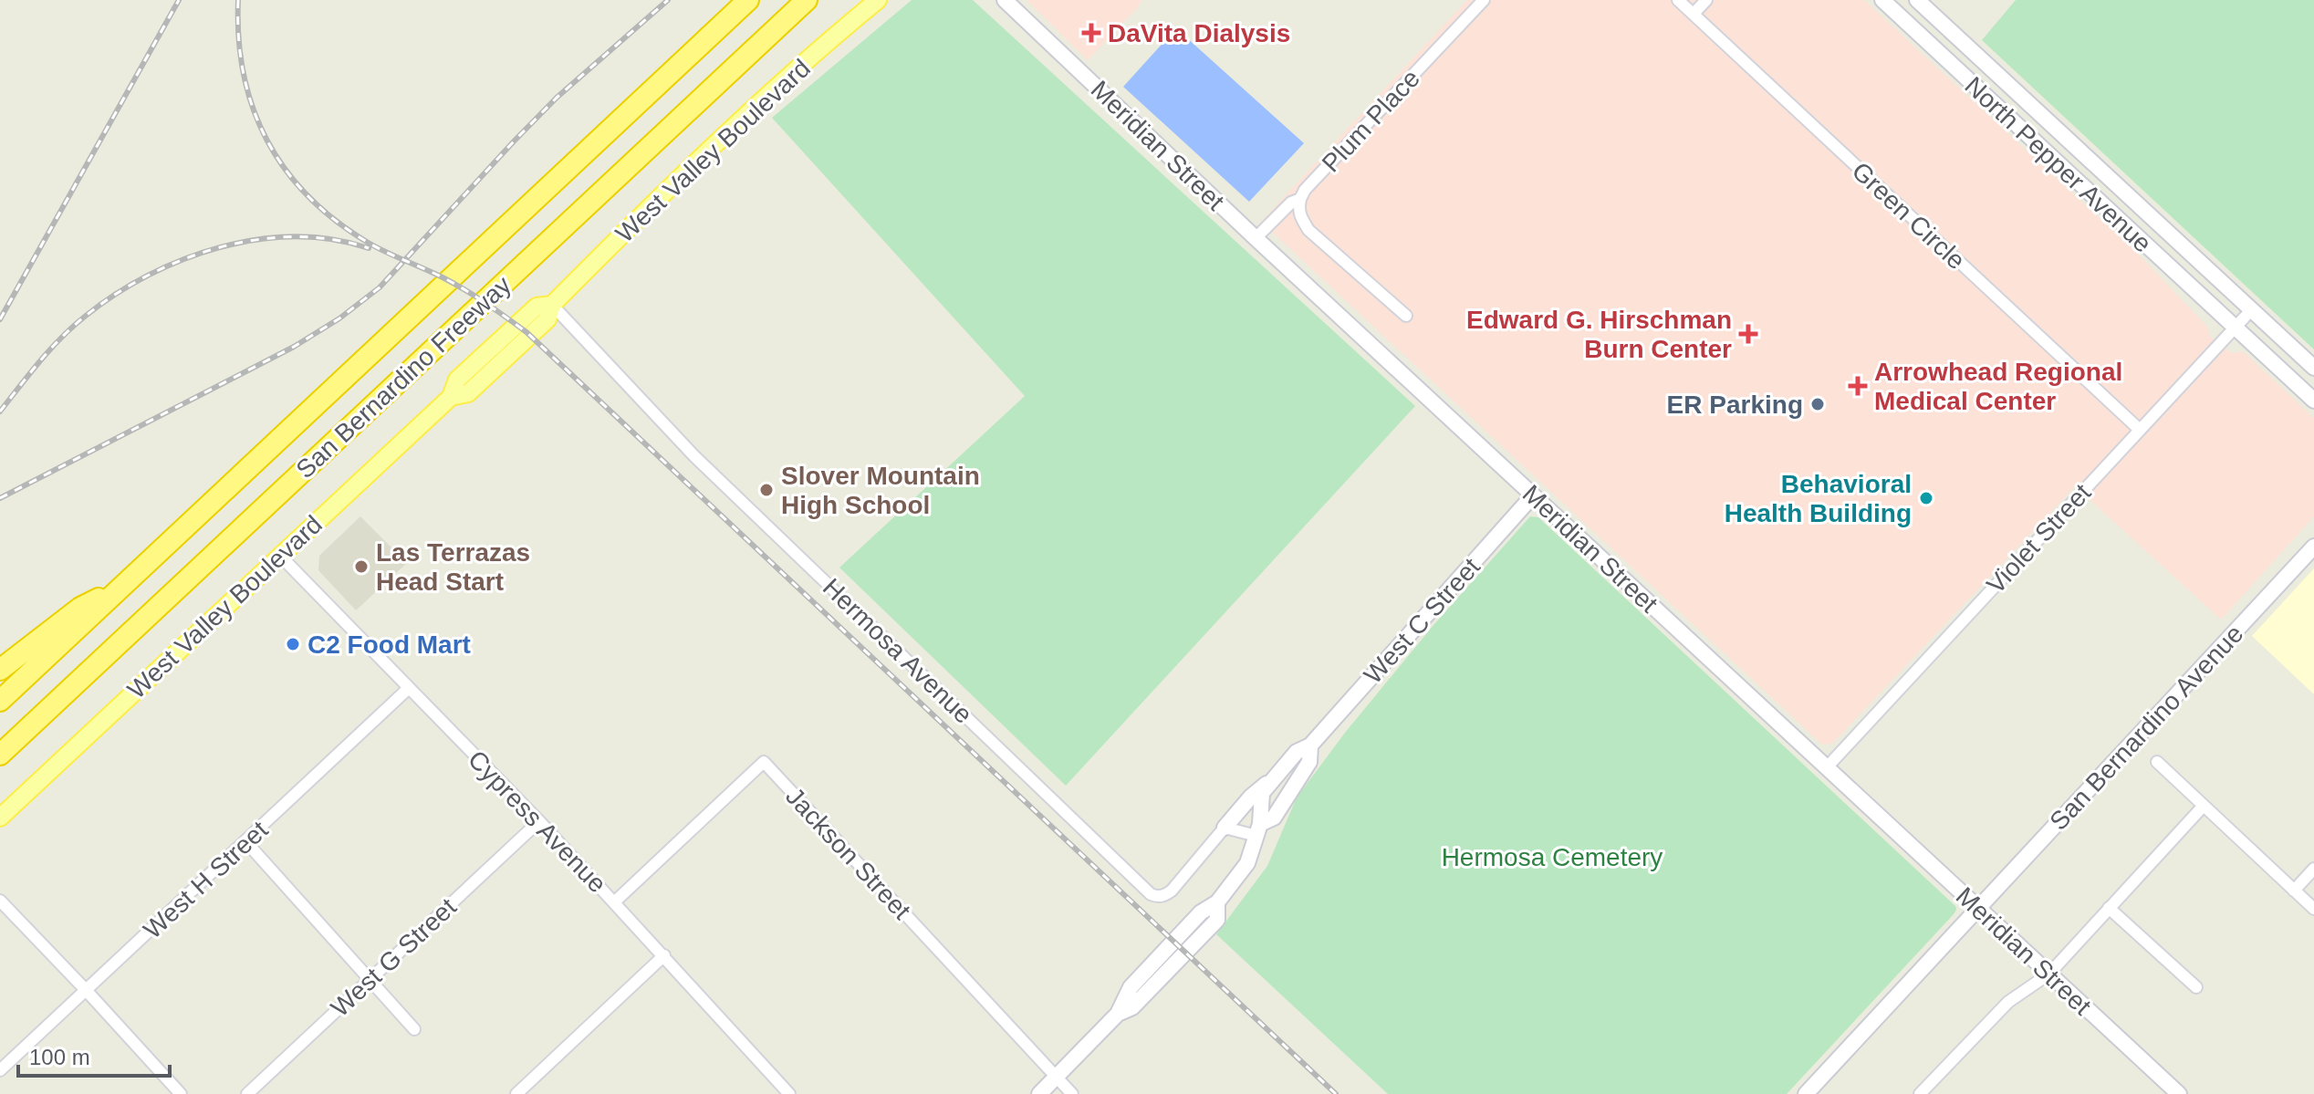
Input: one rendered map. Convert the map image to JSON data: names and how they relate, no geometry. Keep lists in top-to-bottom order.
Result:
{
  "streets": {
    "highway": ["San Bernardino Freeway"],
    "main road": ["West Valley Boulevard"],
    "street": [
      "Plum Place",
      "Meridian Street",
      "North Pepper Avenue",
      "Green Circle",
      "Violet Street",
      "West C Street",
      "Hermosa Avenue",
      "San Bernardino Avenue",
      "Cypress Avenue",
      "Jackson Street",
      "West H Street",
      "West G Street"
    ]
  },
  "crossings": [
    ["Plum Place", "Meridian Street"],
    ["Meridian Street", "Violet Street"],
    ["Meridian Street", "West C Street"],
    ["Meridian Street", "San Bernardino Avenue"],
    ["West Valley Boulevard", "Hermosa Avenue"],
    ["West Valley Boulevard", "Cypress Avenue"],
    ["North Pepper Avenue", "Violet Street"],
    ["Green Circle", "Violet Street"],
    ["West C Street", "Jackson Street"],
    ["Cypress Avenue", "Jackson Street"],
    ["Cypress Avenue", "West H Street"],
    ["Cypress Avenue", "West G Street"]
  ],
  "parks": ["Hermosa Cemetery"],
  "places": {
    "health": ["DaVita Dialysis", "Edward G. Hirschman Burn Center", "Arrowhead Regional Medical Center"],
    "other": [
      "ER Parking",
      "Slover Mountain High School",
      "Behavioral Health Building",
      "Las Terrazas Head Start",
      "C2 Food Mart"
    ]
  },
  "scale_bar": "100 m"
}
